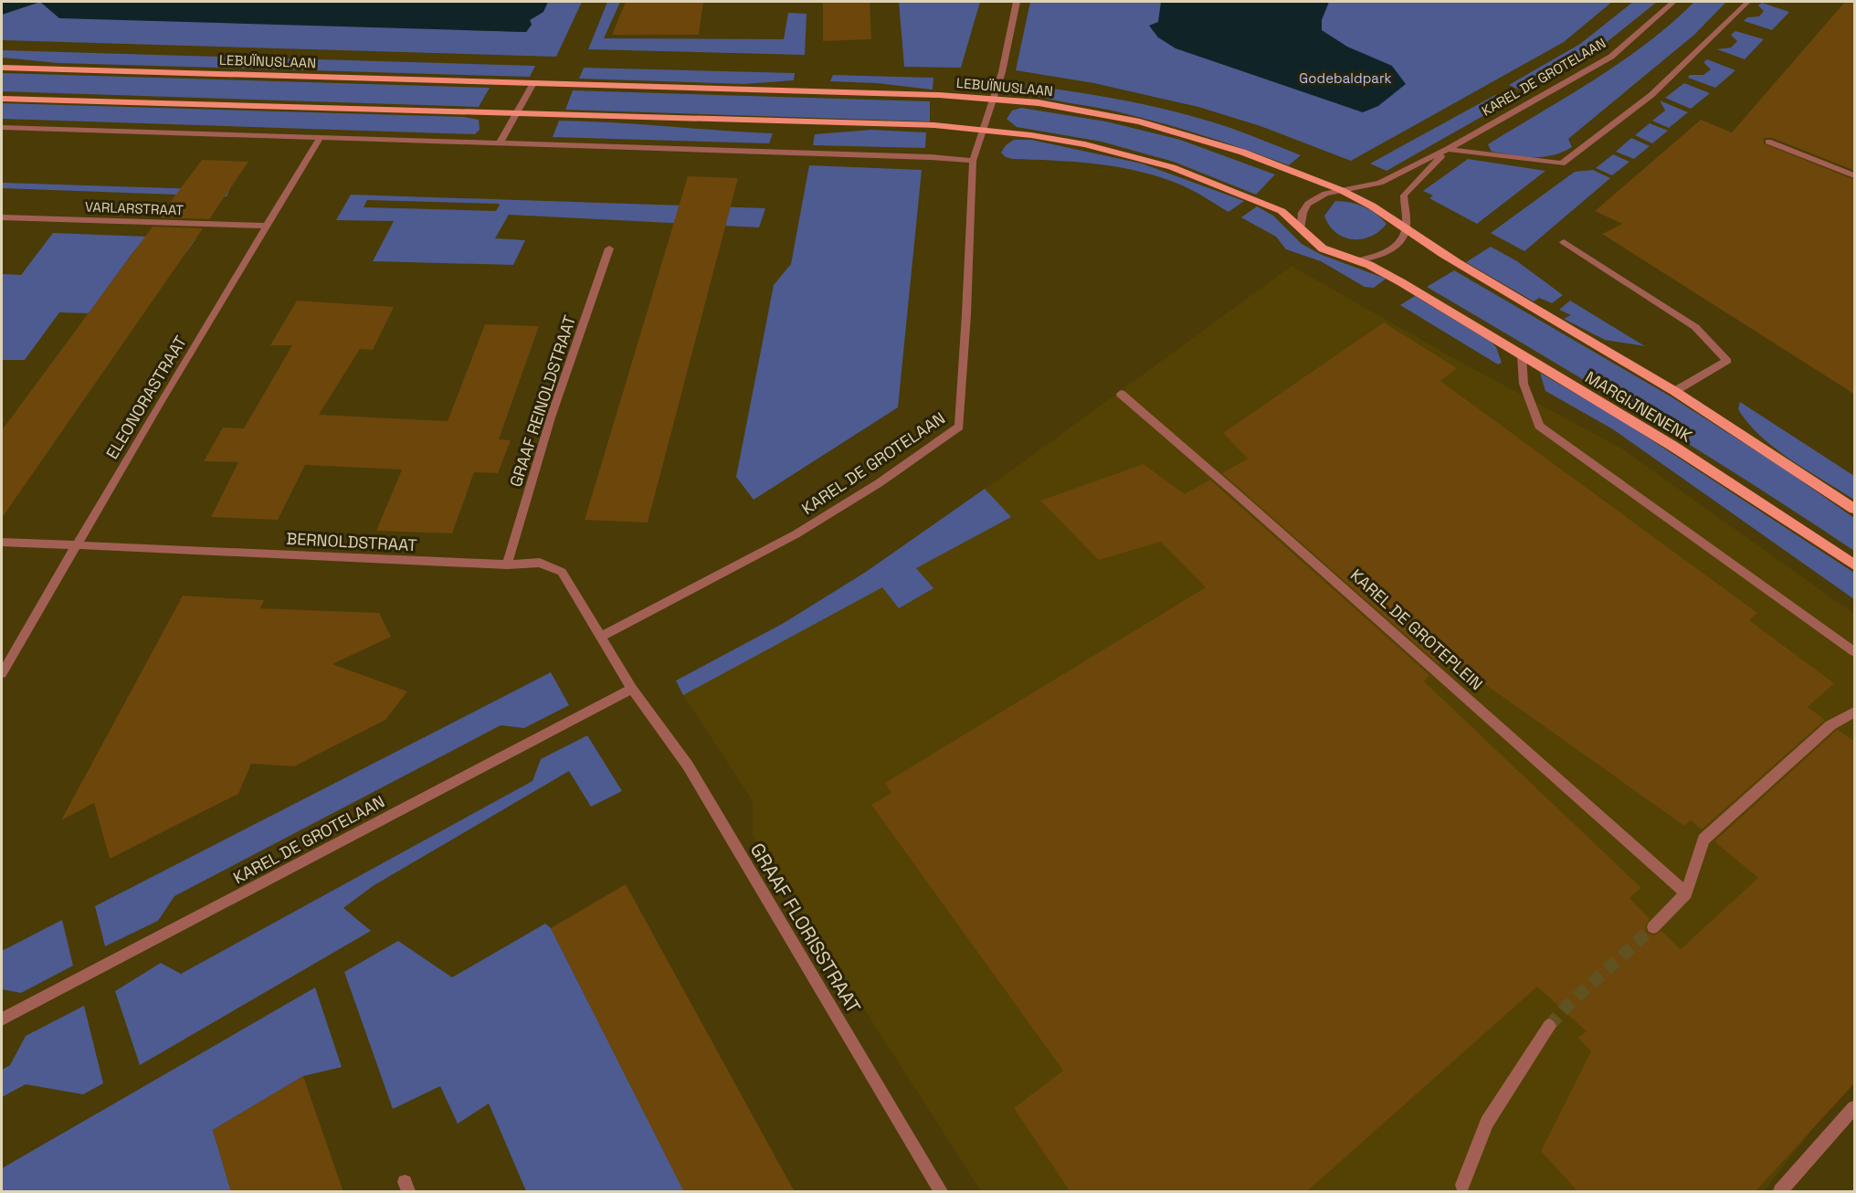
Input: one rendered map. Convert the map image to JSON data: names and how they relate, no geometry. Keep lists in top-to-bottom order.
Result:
{
  "streets": {
    "main road": ["LEBUÏNUSLAAN", "MARGIJNENENK"],
    "street": [
      "KAREL DE GROTELAAN",
      "VARLARSTRAAT",
      "ELEONORASTRAAT",
      "GRAAF REINOLDSTRAAT",
      "BERNOLDSTRAAT",
      "KAREL DE GROTEPLEIN",
      "GRAAF FLORISSTRAAT"
    ]
  },
  "crossings": [
    ["LEBUÏNUSLAAN", "KAREL DE GROTELAAN"],
    ["LEBUÏNUSLAAN", "MARGIJNENENK"],
    ["KAREL DE GROTELAAN", "BERNOLDSTRAAT"],
    ["KAREL DE GROTELAAN", "GRAAF FLORISSTRAAT"],
    ["VARLARSTRAAT", "ELEONORASTRAAT"],
    ["ELEONORASTRAAT", "BERNOLDSTRAAT"],
    ["GRAAF REINOLDSTRAAT", "BERNOLDSTRAAT"],
    ["BERNOLDSTRAAT", "GRAAF FLORISSTRAAT"]
  ],
  "parks": ["Godebaldpark"]
}
